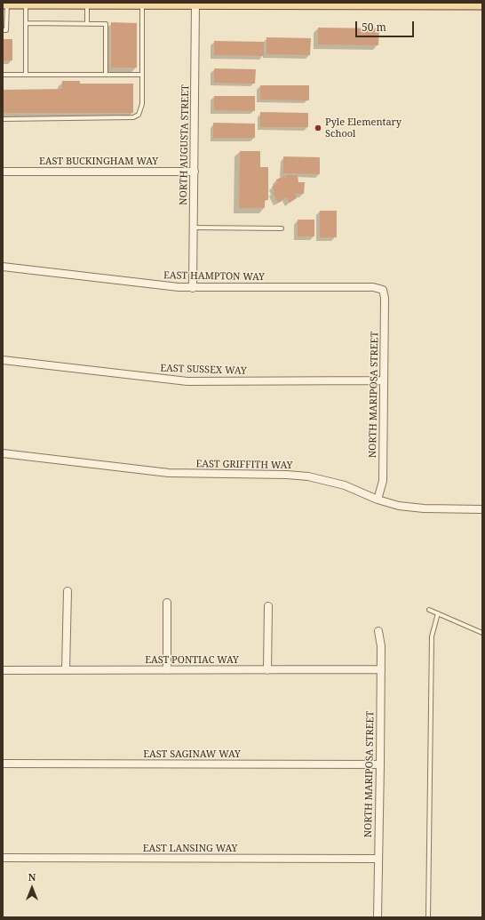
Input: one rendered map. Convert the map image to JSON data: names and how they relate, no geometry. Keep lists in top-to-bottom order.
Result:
{
  "streets": {
    "street": [
      "NORTH AUGUSTA STREET",
      "EAST BUCKINGHAM WAY",
      "EAST HAMPTON WAY",
      "EAST SUSSEX WAY",
      "NORTH MARIPOSA STREET",
      "EAST GRIFFITH WAY",
      "EAST PONTIAC WAY",
      "EAST SAGINAW WAY",
      "EAST LANSING WAY"
    ]
  },
  "crossings": [
    ["NORTH AUGUSTA STREET", "EAST BUCKINGHAM WAY"],
    ["NORTH AUGUSTA STREET", "EAST HAMPTON WAY"],
    ["EAST HAMPTON WAY", "NORTH MARIPOSA STREET"],
    ["EAST SUSSEX WAY", "NORTH MARIPOSA STREET"],
    ["NORTH MARIPOSA STREET", "EAST GRIFFITH WAY"],
    ["NORTH MARIPOSA STREET", "EAST PONTIAC WAY"],
    ["NORTH MARIPOSA STREET", "EAST SAGINAW WAY"],
    ["NORTH MARIPOSA STREET", "EAST LANSING WAY"]
  ],
  "places": ["Pyle Elementary School"],
  "scale_bar": "50 m",
  "north": "top"
}
